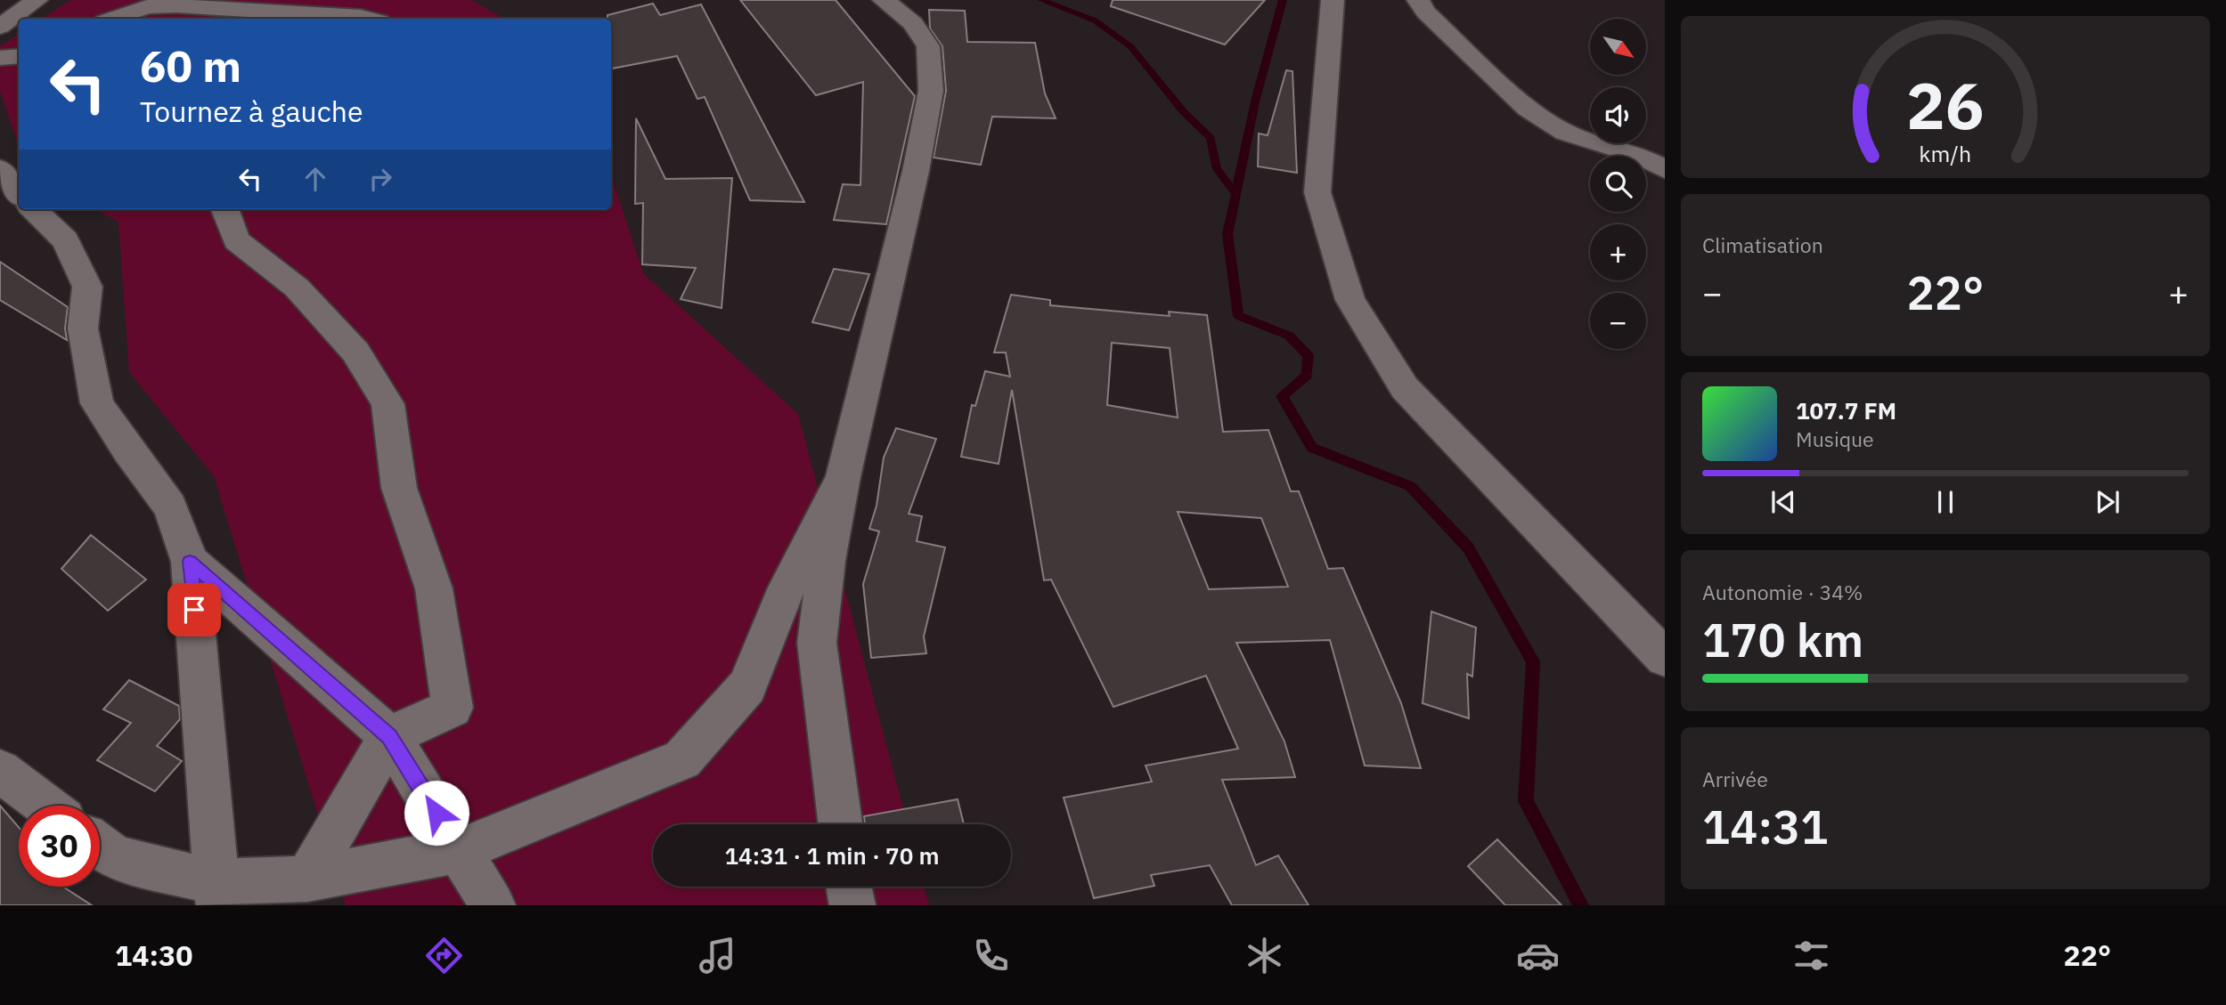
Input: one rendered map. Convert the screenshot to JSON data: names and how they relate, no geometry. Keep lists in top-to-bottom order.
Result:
{
  "north": "bottom right",
  "page": {
    "map_buttons": ["+", "−"],
    "turn": ["60 m", "Tournez à gauche"],
    "tile": [
      "Climatisation",
      ["Autonomie · 34%", "170 km"],
      ["Arrivée", "14:31"]
    ],
    "heat": ["−", "22°", "+"],
    "song": ["107.7 FM", "Musique"],
    "limit": "30",
    "trip": "14:31 · 1 min · 70 m",
    "tabs": ["14:30", "22°"],
    "gauge": ["26", "km/h"]
  }
}
